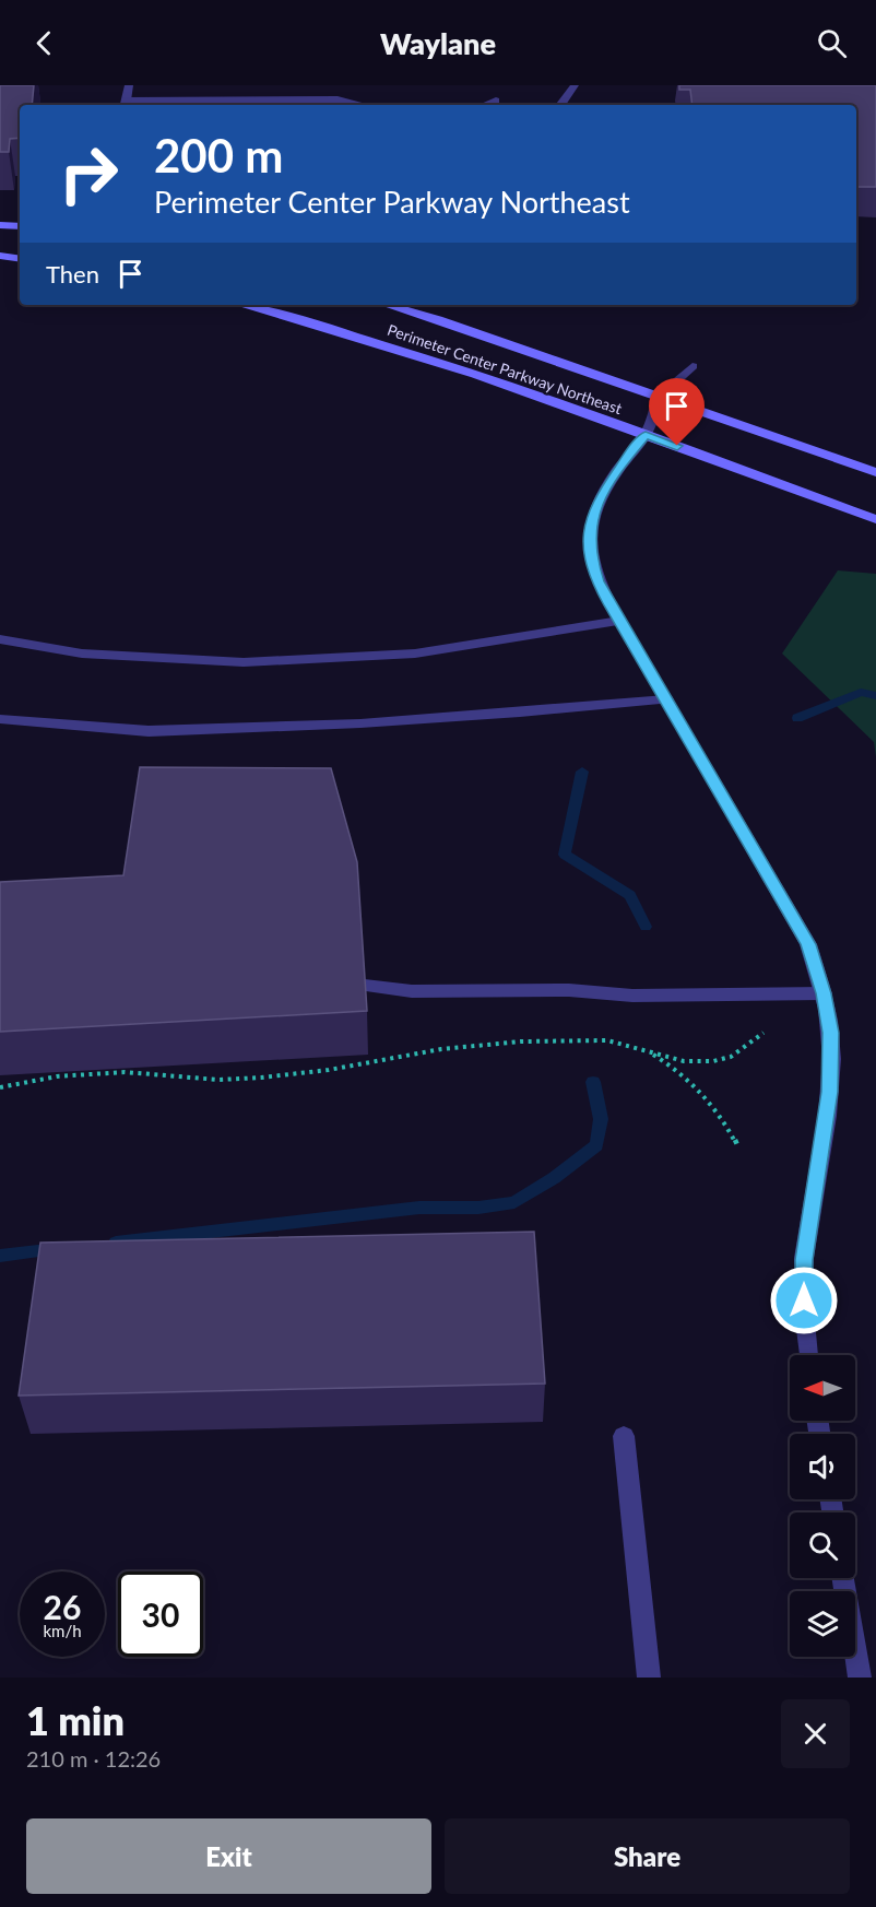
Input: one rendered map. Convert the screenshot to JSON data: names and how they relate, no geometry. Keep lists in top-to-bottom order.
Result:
{
  "streets": {
    "main road": ["Perimeter Center Parkway Northeast"]
  },
  "north": "left",
  "page": {
    "header": "Waylane",
    "turn": ["200 m", "Perimeter Center Parkway Northeast"],
    "then": "Then",
    "speed": "26 km/h",
    "limit": "30",
    "heading": ["1 min", "210 m · 12:26"],
    "buttons": ["Exit", "Share"]
  }
}
